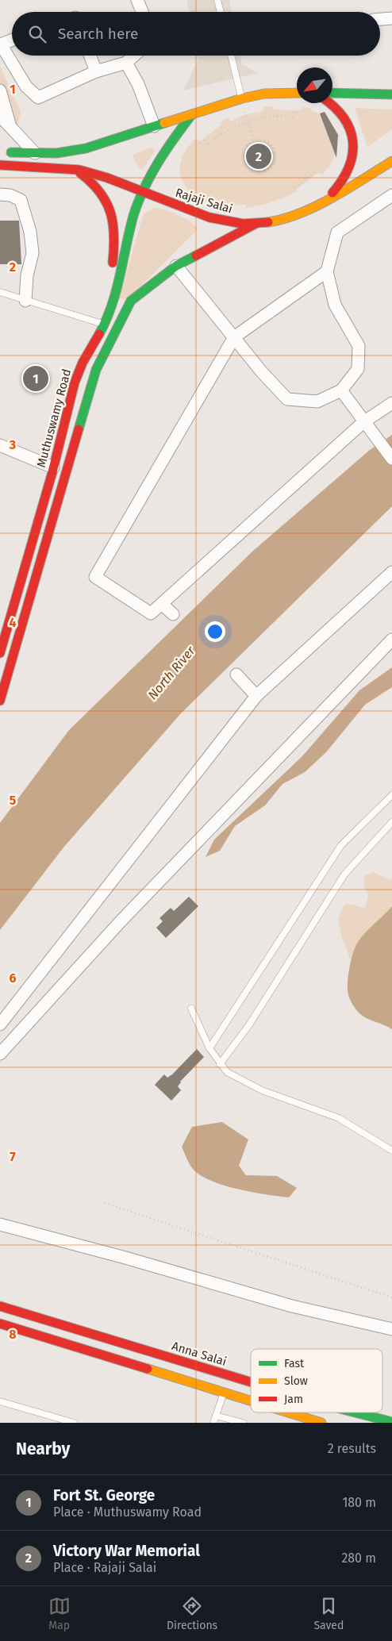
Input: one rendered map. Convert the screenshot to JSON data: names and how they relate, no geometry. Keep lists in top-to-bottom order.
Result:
{
  "streets": {
    "main road": ["Rajaji Salai", "Muthuswamy Road", "Anna Salai"]
  },
  "crossings": [
    ["Rajaji Salai", "Muthuswamy Road"]
  ],
  "water": ["North River"],
  "legend": ["Fast", "Slow", "Jam"],
  "north": "bottom left",
  "page": {
    "search": "Search here",
    "pins": ["2", "1"],
    "heading": ["Nearby", "2 results"],
    "list": [
      {
        "mark": "1",
        "name": "Fort St. George",
        "note": "Place · Muthuswamy Road",
        "value": "180 m"
      },
      {
        "mark": "2",
        "name": "Victory War Memorial",
        "note": "Place · Rajaji Salai",
        "value": "280 m"
      }
    ],
    "nav": ["Map", "Directions", "Saved"]
  },
  "grid": {
    "rows": [
      "1",
      "2",
      "3",
      "4",
      "5",
      "6",
      "7",
      "8"
    ]
  }
}
